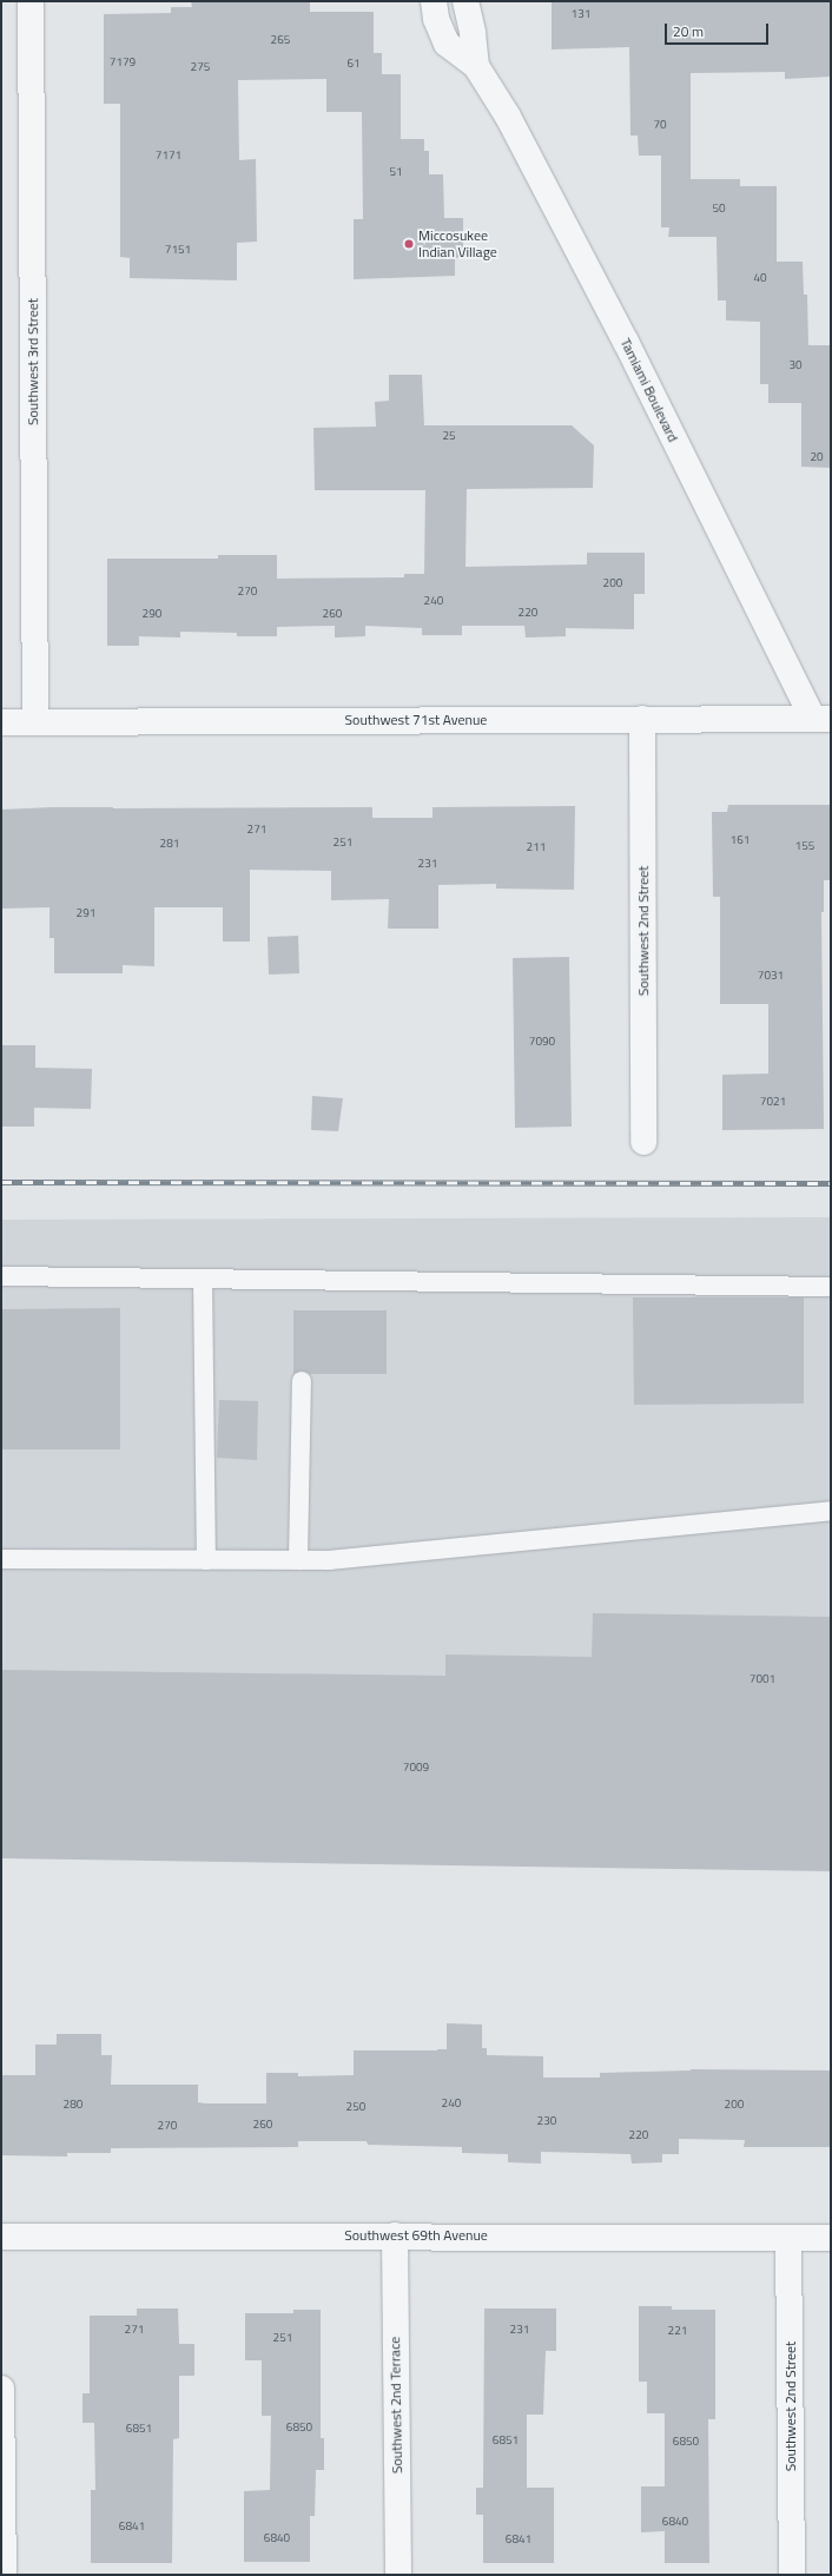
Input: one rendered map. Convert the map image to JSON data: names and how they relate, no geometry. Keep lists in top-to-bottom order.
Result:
{
  "streets": {
    "street": [
      "Southwest 3rd Street",
      "Tamiami Boulevard",
      "Southwest 71st Avenue",
      "Southwest 2nd Street",
      "Southwest 69th Avenue",
      "Southwest 2nd Terrace"
    ]
  },
  "crossings": [
    ["Southwest 3rd Street", "Southwest 71st Avenue"],
    ["Tamiami Boulevard", "Southwest 71st Avenue"],
    ["Southwest 71st Avenue", "Southwest 2nd Street"],
    ["Southwest 2nd Street", "Southwest 69th Avenue"],
    ["Southwest 69th Avenue", "Southwest 2nd Terrace"]
  ],
  "places": ["Miccosukee Indian Village"],
  "house_numbers": [
    "131",
    "265",
    "7179",
    "61",
    "275",
    "70",
    "7171",
    "51",
    "50",
    "7151",
    "40",
    "30",
    "25",
    "20",
    "200",
    "270",
    "240",
    "220",
    "290",
    "260",
    "271",
    "161",
    "251",
    "281",
    "155",
    "211",
    "231",
    "291",
    "7031",
    "7090",
    "7021",
    "7001",
    "7009",
    "240",
    "280",
    "200",
    "250",
    "230",
    "260",
    "270",
    "220",
    "271",
    "231",
    "221",
    "251",
    "6850",
    "6851",
    "6851",
    "6850",
    "6840",
    "6841",
    "6840",
    "6841"
  ],
  "scale_bar": "20 m"
}
